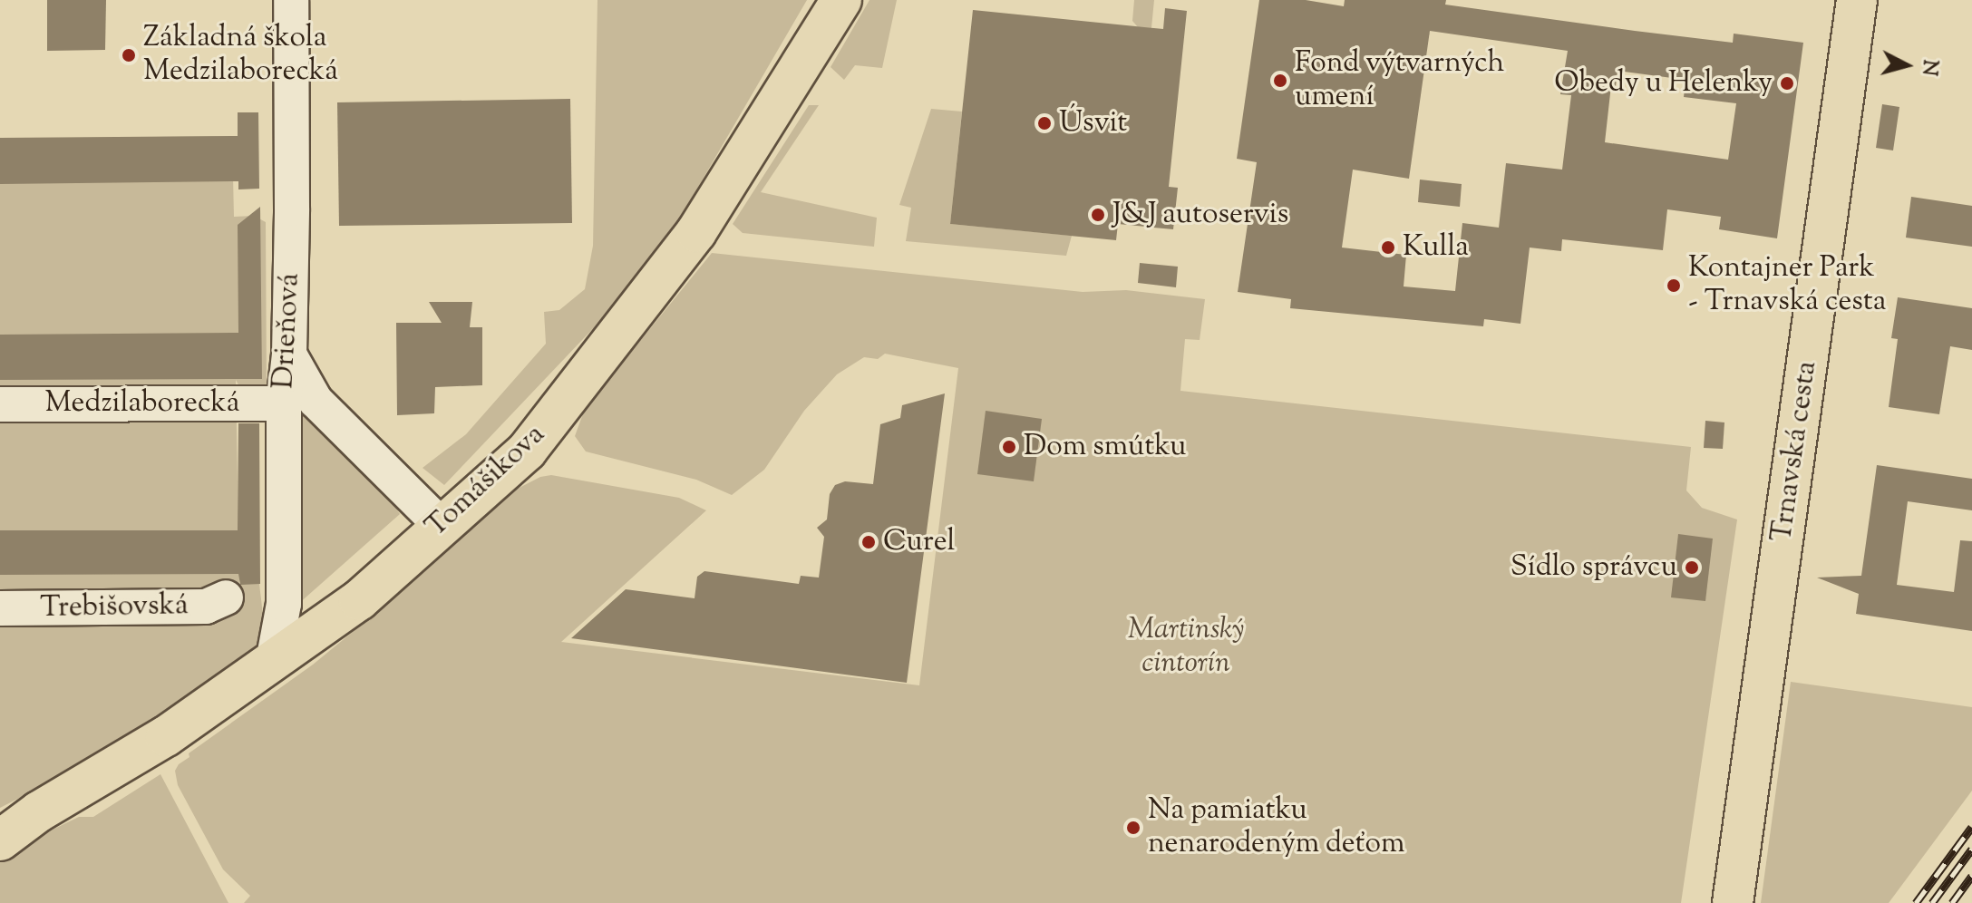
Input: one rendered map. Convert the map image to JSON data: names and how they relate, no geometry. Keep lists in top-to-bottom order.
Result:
{
  "streets": {
    "main road": ["Trnavská cesta", "Tomášikova"],
    "street": ["Drieňová", "Medzilaborecká", "Trebišovská"]
  },
  "crossings": [
    ["Drieňová", "Medzilaborecká"],
    ["Drieňová", "Tomášikova"]
  ],
  "parks": ["Martinský cintorín"],
  "places": [
    "Základná škola Medzilaborecká",
    "Fond výtvarných umení",
    "Obedy u Helenky",
    "Úsvit",
    "J&J autoservis",
    "Kulla",
    "Kontajner Park - Trnavská cesta",
    "Dom smútku",
    "Curel",
    "Sídlo správcu",
    "Na pamiatku nenarodeným deťom"
  ],
  "north": "right"
}
